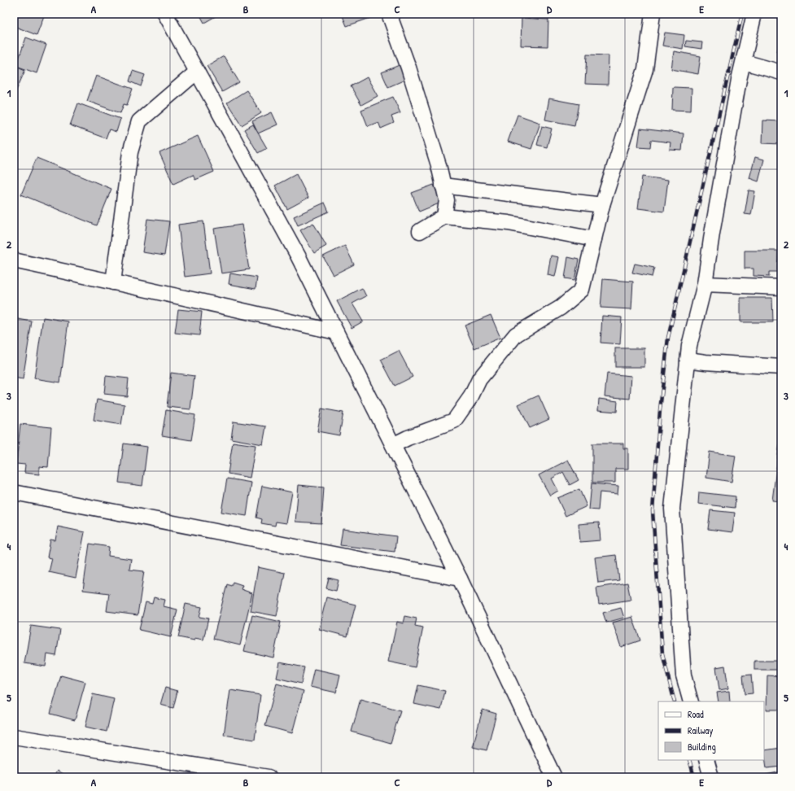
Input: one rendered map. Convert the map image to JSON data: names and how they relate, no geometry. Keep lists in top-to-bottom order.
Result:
{
  "legend": ["Road", "Railway", "Building"],
  "grid": {
    "columns": [
      "A",
      "B",
      "C",
      "D",
      "E"
    ],
    "rows": [
      "1",
      "2",
      "3",
      "4",
      "5"
    ]
  }
}
